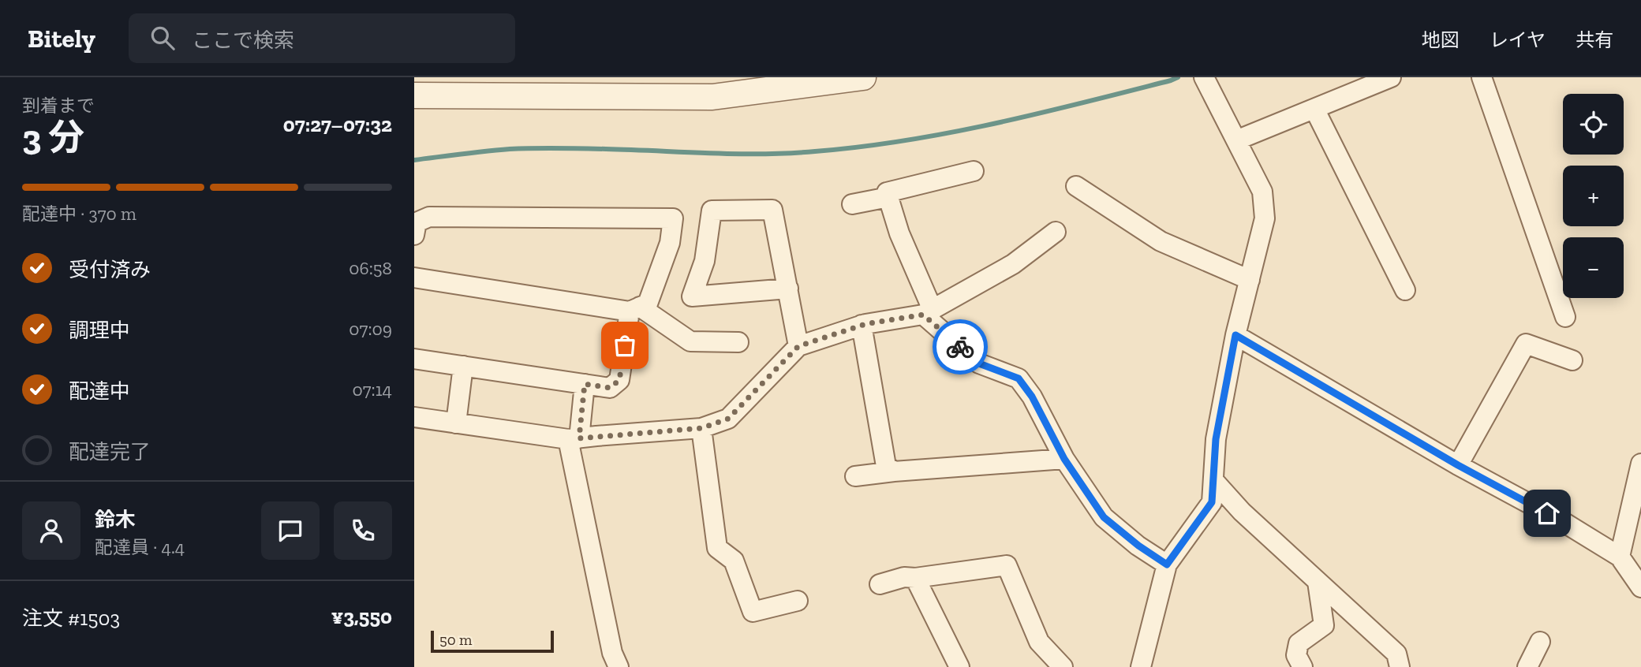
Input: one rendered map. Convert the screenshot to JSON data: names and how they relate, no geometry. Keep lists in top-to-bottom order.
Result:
{
  "scale_bar": "50 m",
  "page": {
    "header": "Bitely",
    "search": "ここで検索",
    "nav": ["地図", "レイヤ", "共有"],
    "heading": ["3 分", "到着まで", "07:27–07:32"],
    "panel": [
      "鈴木",
      "配達員 · 4.4",
      "注文 #1503",
      "¥3,550"
    ],
    "map_buttons": ["+", "−"],
    "bar": "配達中 · 370 m",
    "list": [
      ["受付済み", "06:58"],
      ["調理中", "07:09"],
      ["配達中", "07:14"],
      "配達完了"
    ],
    "scale": "50 m"
  }
}
